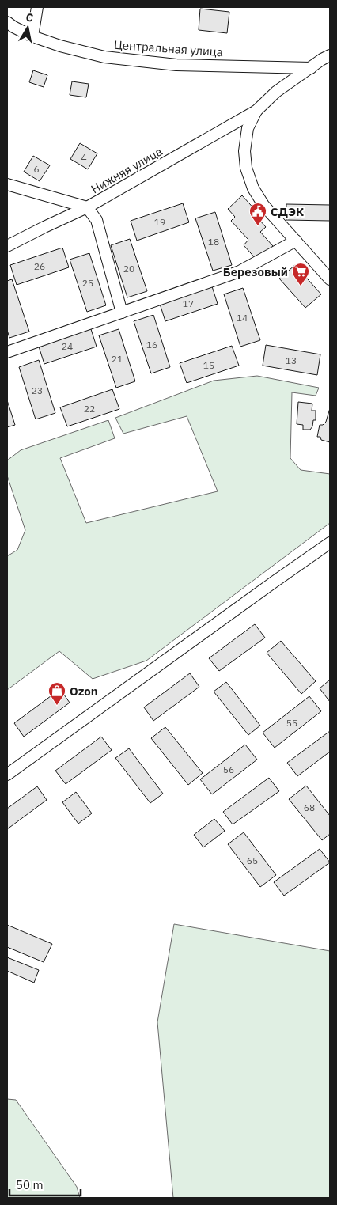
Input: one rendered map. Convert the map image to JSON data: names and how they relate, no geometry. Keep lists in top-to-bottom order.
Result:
{
  "streets": {
    "street": ["Центральная улица", "Нижняя улица"]
  },
  "places": {
    "public building": ["СДЭК"],
    "supermarket": ["Березовый"],
    "shop": ["Ozon"]
  },
  "house_numbers": [
    "4",
    "6",
    "19",
    "18",
    "26",
    "20",
    "25",
    "17",
    "14",
    "16",
    "24",
    "21",
    "13",
    "15",
    "23",
    "22",
    "55",
    "56",
    "68",
    "65"
  ],
  "scale_bar": "50 m",
  "north": "top"
}
